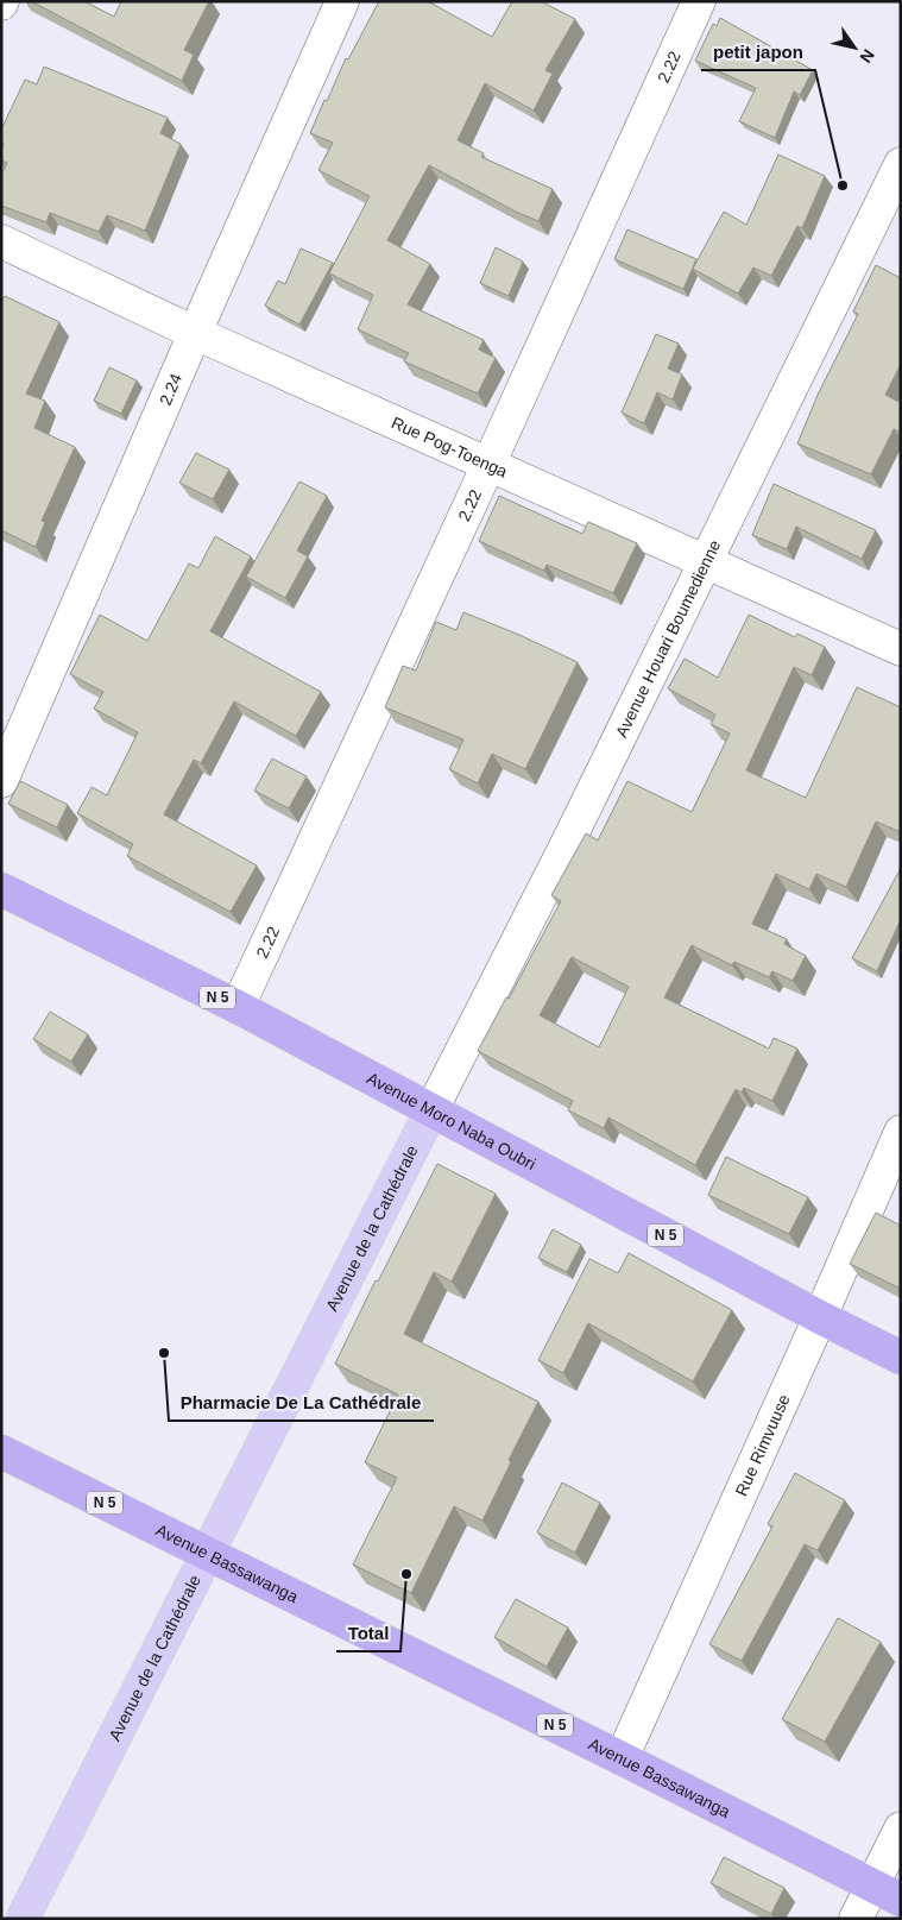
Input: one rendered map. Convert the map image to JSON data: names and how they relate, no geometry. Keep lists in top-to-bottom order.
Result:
{
  "streets": {
    "highway": ["N 5", "Avenue Moro Naba Oubri", "Avenue Bassawanga"],
    "main road": ["Avenue de la Cathédrale"],
    "street": [
      "2.22",
      "2.24",
      "Rue Pog-Toenga",
      "Avenue Houari Boumedienne",
      "Rue Rimvuuse"
    ]
  },
  "crossings": [
    ["2.22", "Rue Pog-Toenga"],
    ["2.22", "Avenue Moro Naba Oubri"],
    ["2.24", "Rue Pog-Toenga"],
    ["Rue Pog-Toenga", "Avenue Houari Boumedienne"],
    ["Avenue Houari Boumedienne", "Avenue Moro Naba Oubri"],
    ["Avenue Houari Boumedienne", "Avenue de la Cathédrale"],
    ["Avenue Moro Naba Oubri", "Avenue de la Cathédrale"],
    ["Avenue Moro Naba Oubri", "Rue Rimvuuse"],
    ["Avenue de la Cathédrale", "Avenue Bassawanga"],
    ["Rue Rimvuuse", "Avenue Bassawanga"]
  ],
  "places": ["petit japon", "Pharmacie De La Cathédrale", "Total"],
  "north": "bottom right"
}
